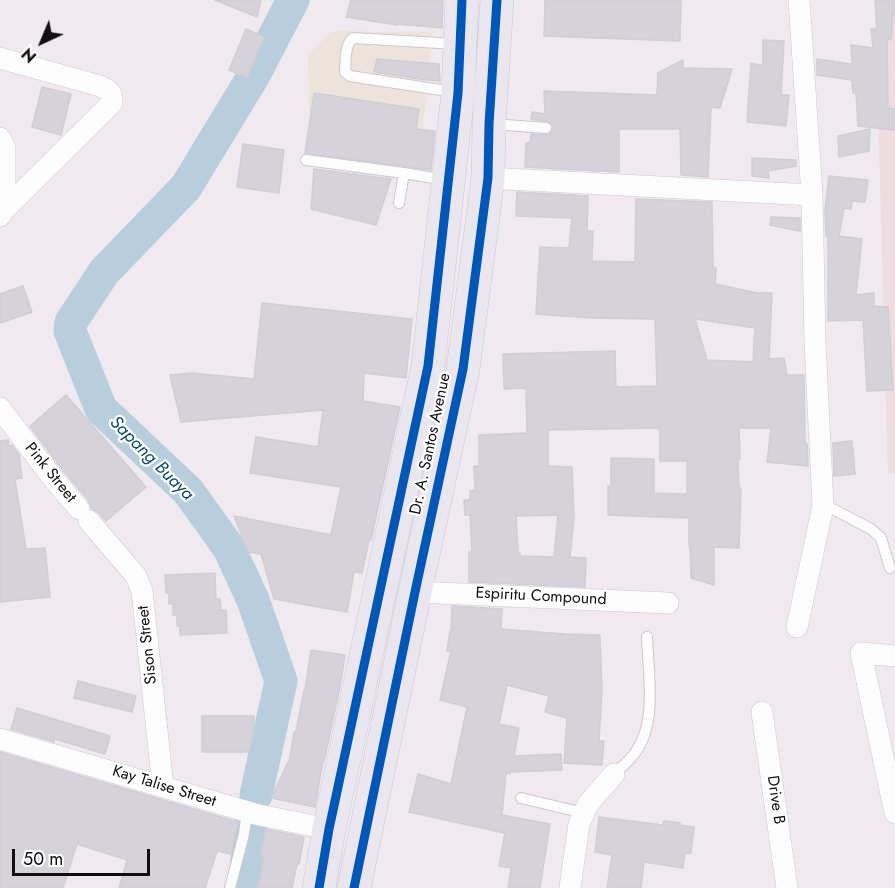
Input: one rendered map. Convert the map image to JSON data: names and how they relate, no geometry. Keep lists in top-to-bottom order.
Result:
{
  "streets": {
    "main road": ["Dr. A. Santos Avenue"],
    "street": [
      "Pink Street",
      "Espiritu Compound",
      "Sison Street",
      "Kay Talise Street",
      "Drive B"
    ]
  },
  "crossings": [
    ["Dr. A. Santos Avenue", "Espiritu Compound"],
    ["Dr. A. Santos Avenue", "Kay Talise Street"],
    ["Pink Street", "Sison Street"],
    ["Sison Street", "Kay Talise Street"]
  ],
  "water": ["Sapang Buaya"],
  "scale_bar": "50 m",
  "north": "bottom left"
}
